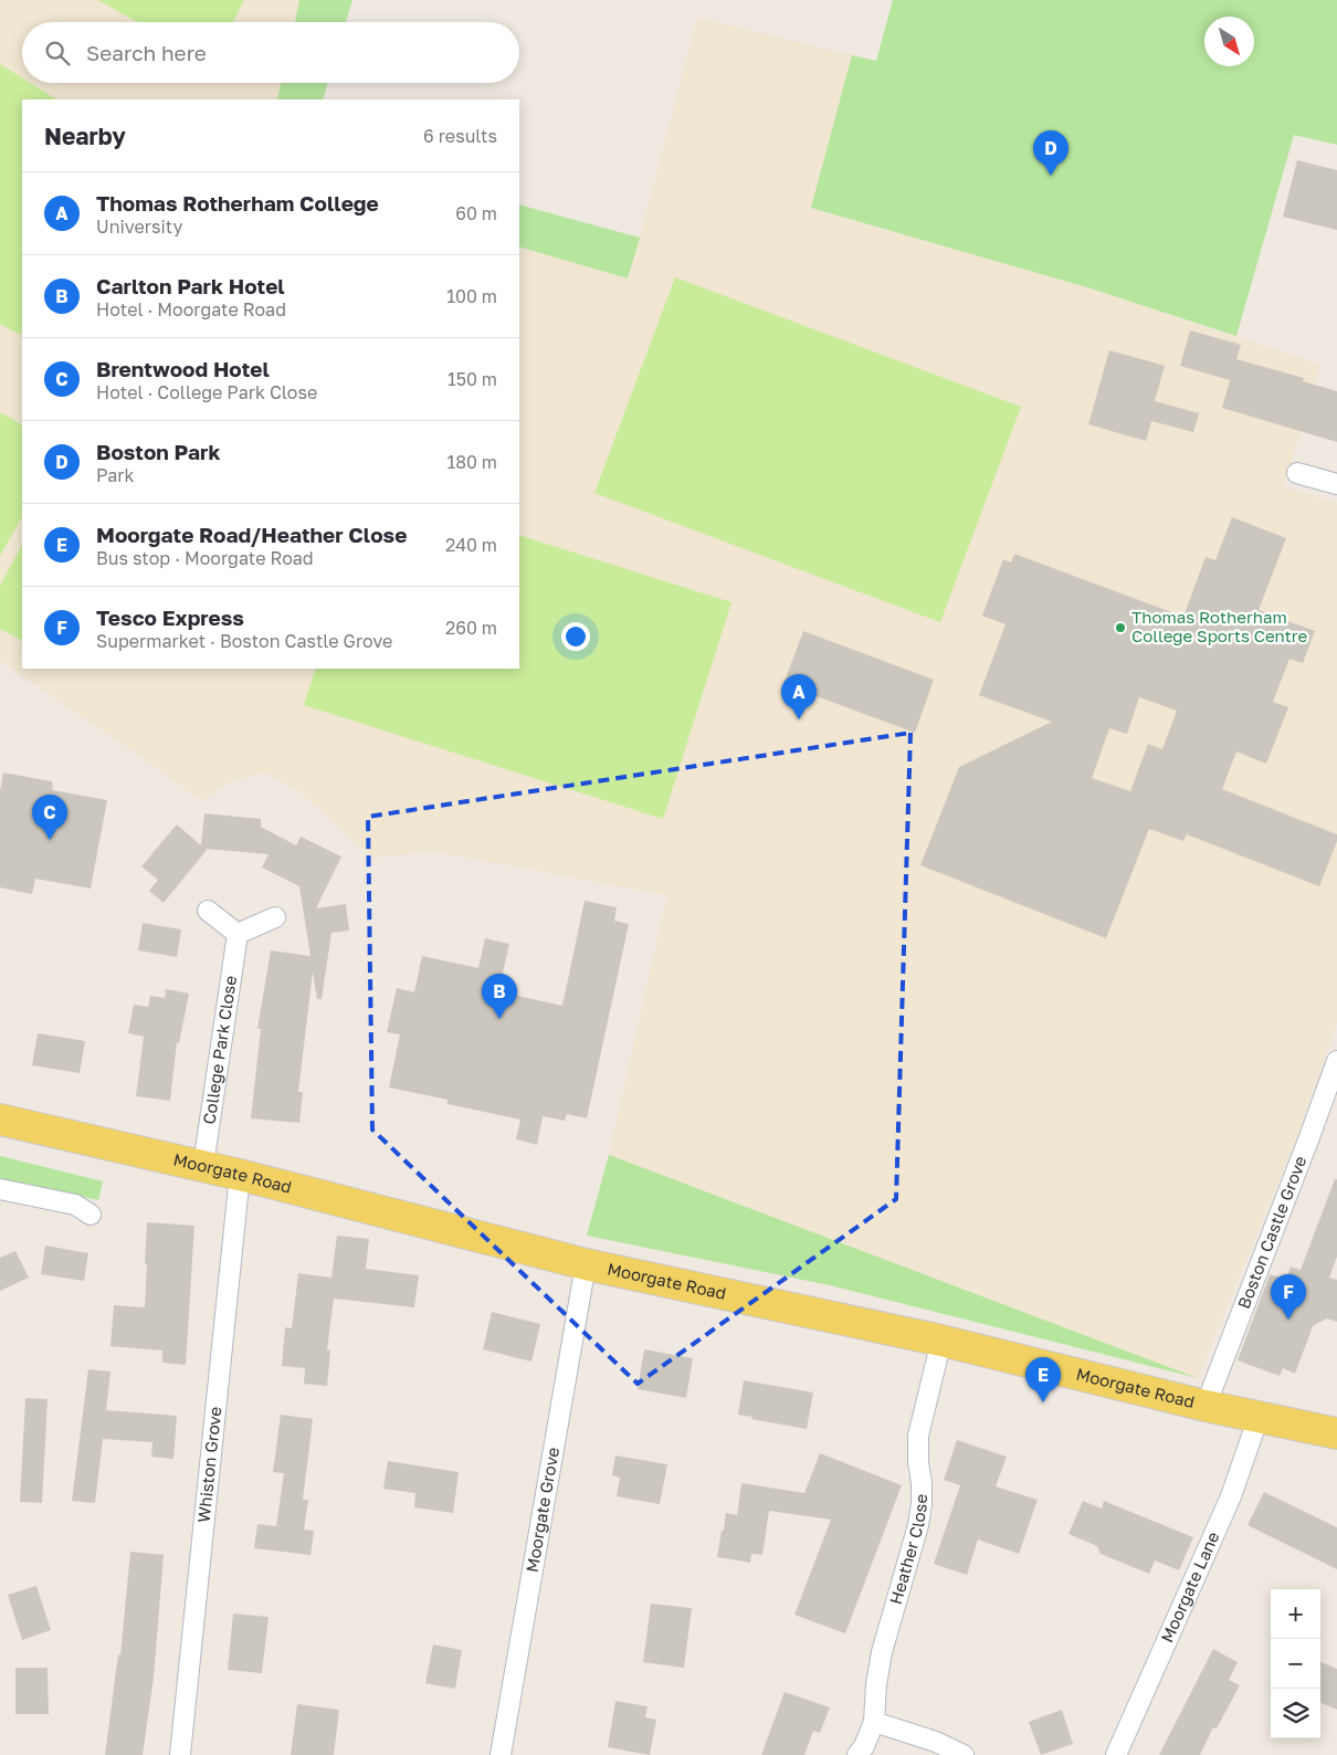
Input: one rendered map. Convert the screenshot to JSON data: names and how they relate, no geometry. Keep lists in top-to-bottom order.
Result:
{
  "streets": {
    "main road": ["Moorgate Road"],
    "street": [
      "College Park Close",
      "Boston Castle Grove",
      "Whiston Grove",
      "Moorgate Grove",
      "Heather Close",
      "Moorgate Lane"
    ]
  },
  "crossings": [
    ["College Park Close", "Moorgate Road"],
    ["Moorgate Road", "Boston Castle Grove"],
    ["Moorgate Road", "Whiston Grove"],
    ["Moorgate Road", "Moorgate Grove"],
    ["Moorgate Road", "Heather Close"],
    ["Moorgate Road", "Moorgate Lane"]
  ],
  "places": ["Thomas Rotherham College Sports Centre"],
  "north": "bottom right",
  "page": {
    "search": "Search here",
    "heading": ["Nearby", "6 results"],
    "pins": [
      "D",
      "A",
      "C",
      "B",
      "F",
      "E"
    ],
    "list": [
      {
        "mark": "A",
        "name": "Thomas Rotherham College",
        "note": "University",
        "value": "60 m"
      },
      {
        "mark": "B",
        "name": "Carlton Park Hotel",
        "note": "Hotel · Moorgate Road",
        "value": "100 m"
      },
      {
        "mark": "C",
        "name": "Brentwood Hotel",
        "note": "Hotel · College Park Close",
        "value": "150 m"
      },
      {
        "mark": "D",
        "name": "Boston Park",
        "note": "Park",
        "value": "180 m"
      },
      {
        "mark": "E",
        "name": "Moorgate Road/Heather Close",
        "note": "Bus stop · Moorgate Road",
        "value": "240 m"
      },
      {
        "mark": "F",
        "name": "Tesco Express",
        "note": "Supermarket · Boston Castle Grove",
        "value": "260 m"
      }
    ],
    "map_buttons": ["+", "−"]
  }
}
